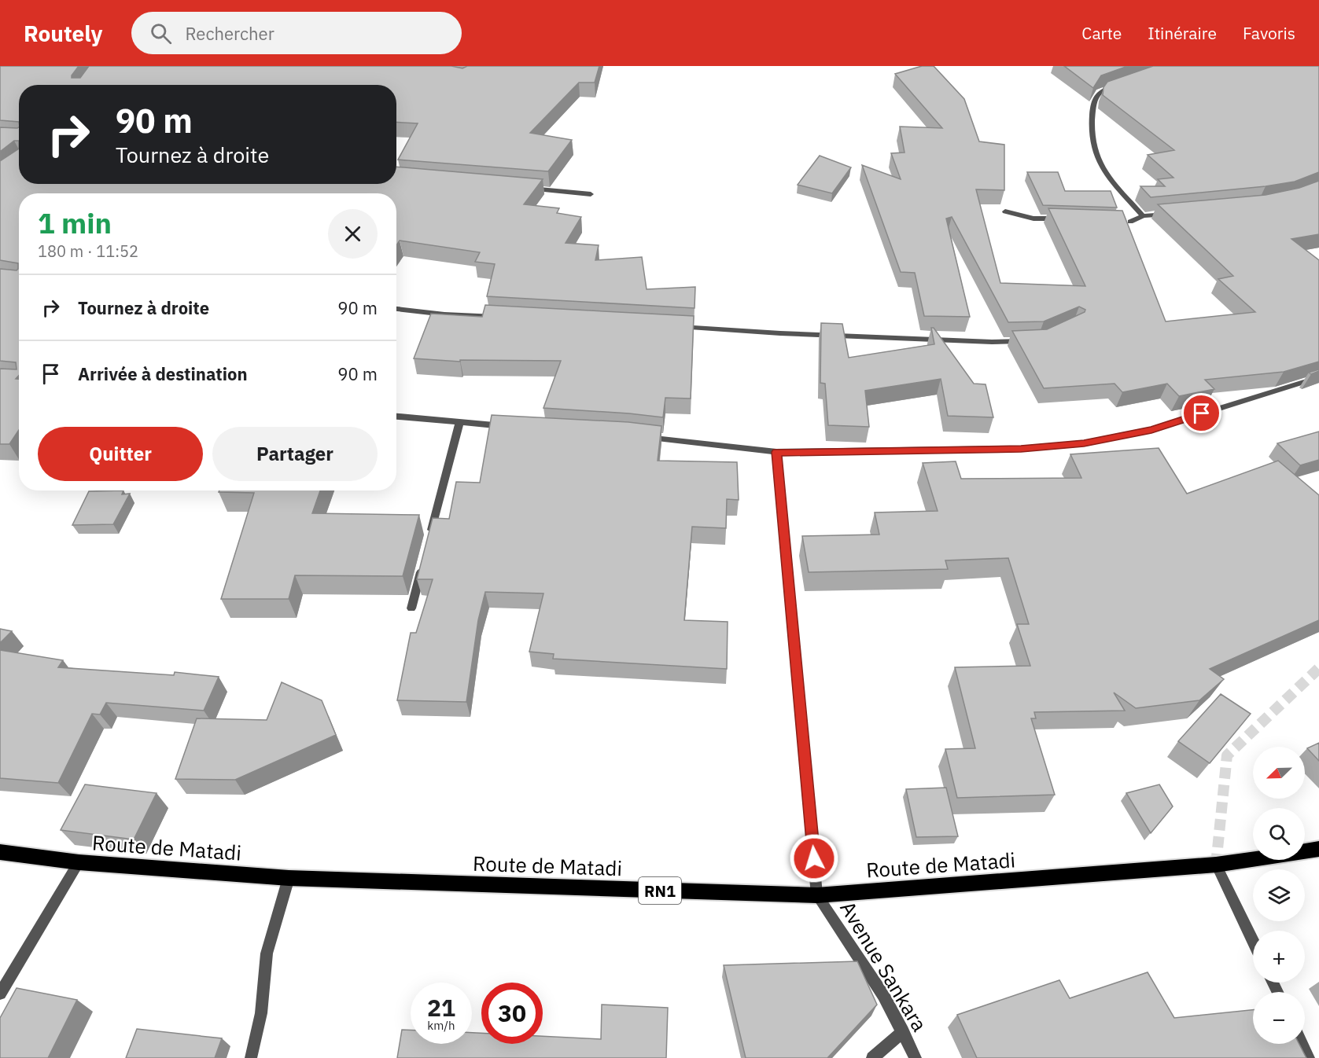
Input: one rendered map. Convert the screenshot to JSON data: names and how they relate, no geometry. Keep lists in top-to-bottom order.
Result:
{
  "streets": {
    "highway": ["Route de Matadi", "RN1"],
    "street": ["Avenue Sankara"]
  },
  "crossings": [
    ["Route de Matadi", "Avenue Sankara"]
  ],
  "north": "bottom left",
  "page": {
    "header": "Routely",
    "search": "Rechercher",
    "nav": ["Carte", "Itinéraire", "Favoris"],
    "turn": ["90 m", "Tournez à droite"],
    "heading": ["1 min", "180 m · 11:52"],
    "list": [
      {
        "name": "Tournez à droite",
        "value": "90 m"
      },
      {
        "name": "Arrivée à destination",
        "value": "90 m"
      }
    ],
    "buttons": ["Quitter", "Partager"],
    "map_buttons": ["+", "−"],
    "speed": "21 km/h",
    "limit": "30"
  }
}
